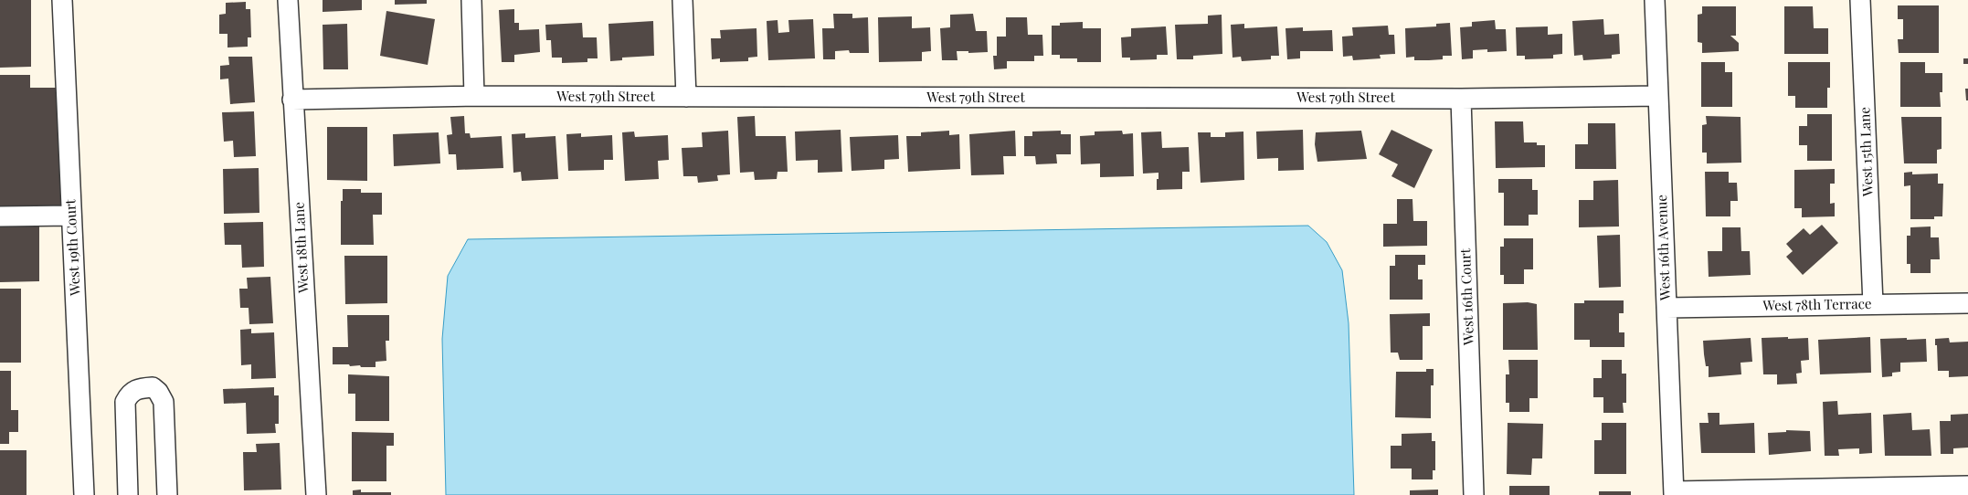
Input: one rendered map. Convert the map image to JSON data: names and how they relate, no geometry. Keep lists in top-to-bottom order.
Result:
{
  "streets": {
    "street": [
      "West 79th Street",
      "West 15th Lane",
      "West 19th Court",
      "West 18th Lane",
      "West 16th Avenue",
      "West 16th Court",
      "West 78th Terrace"
    ]
  },
  "crossings": [
    ["West 79th Street", "West 18th Lane"],
    ["West 79th Street", "West 16th Avenue"],
    ["West 79th Street", "West 16th Court"],
    ["West 15th Lane", "West 78th Terrace"],
    ["West 16th Avenue", "West 78th Terrace"]
  ]
}
